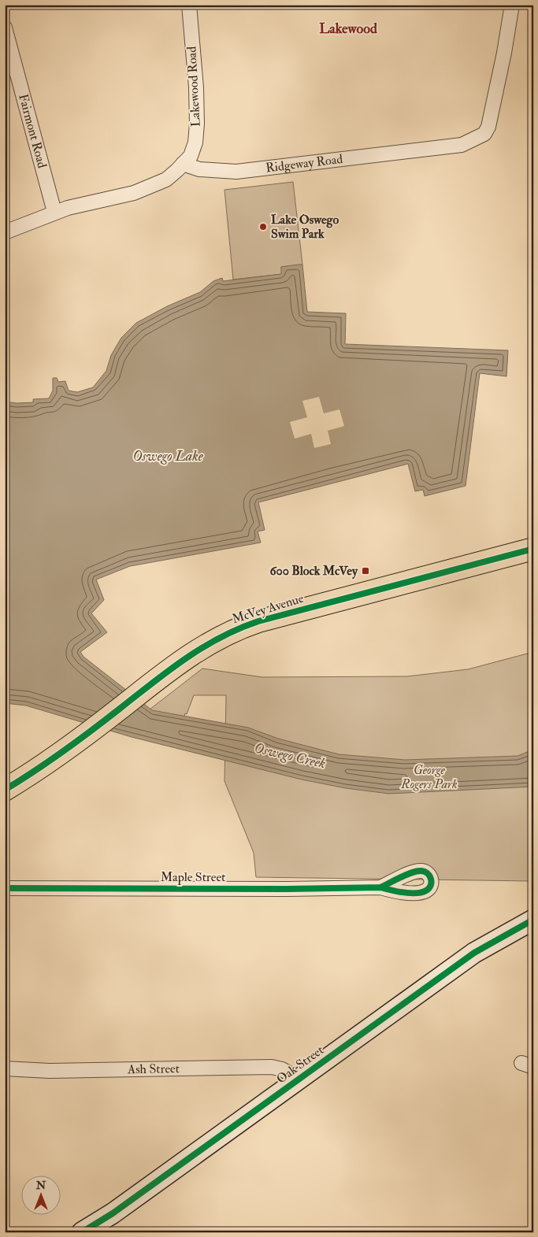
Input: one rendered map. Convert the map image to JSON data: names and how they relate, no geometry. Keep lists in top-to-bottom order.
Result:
{
  "streets": {
    "main road": ["McVey Avenue"],
    "street": [
      "Lakewood Road",
      "Fairmont Road",
      "Ridgeway Road",
      "Maple Street",
      "Oak Street",
      "Ash Street"
    ]
  },
  "crossings": [
    ["Lakewood Road", "Ridgeway Road"],
    ["Oak Street", "Ash Street"]
  ],
  "districts": ["Lakewood"],
  "water": ["Oswego Lake", "Oswego Creek"],
  "parks": ["George Rogers Park"],
  "places": {
    "other": ["Lake Oswego Swim Park"],
    "transit": ["600 Block McVey"]
  },
  "north": "top"
}
